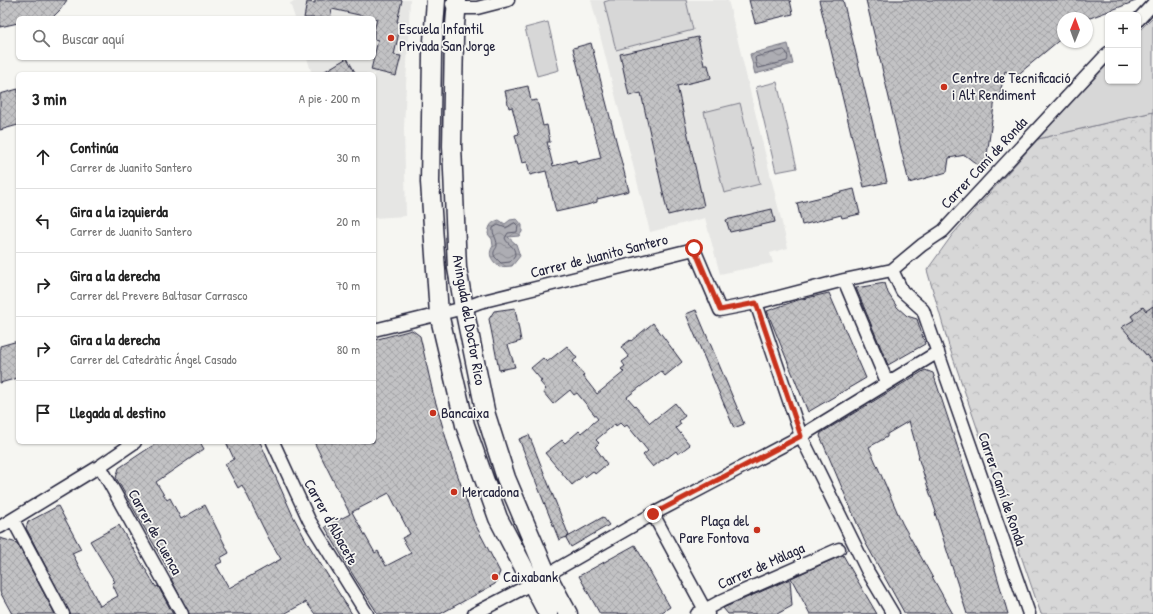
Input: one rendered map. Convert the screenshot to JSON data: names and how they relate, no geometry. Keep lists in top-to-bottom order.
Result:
{
  "streets": {
    "street": [
      "Carrer Camí de Ronda",
      "Carrer de Juanito Santero",
      "Avinguda del Doctor Rico",
      "Carrer d'Albacete",
      "Carrer de Cuenca",
      "Carrer de Màlaga"
    ]
  },
  "crossings": [
    ["Carrer Camí de Ronda", "Carrer de Juanito Santero"],
    ["Carrer de Juanito Santero", "Avinguda del Doctor Rico"]
  ],
  "places": [
    "Escuela Infantil Privada San Jorge",
    "Centre de Tecnificació i Alt Rendiment",
    "Bancaixa",
    "Mercadona",
    "Plaça del Pare Fontova",
    "Caixabank"
  ],
  "north": "top",
  "page": {
    "map_buttons": ["+", "−"],
    "search": "Buscar aquí",
    "heading": ["3 min", "A pie · 200 m"],
    "list": [
      ["Continúa", "Carrer de Juanito Santero", "30 m"],
      ["Gira a la izquierda", "Carrer de Juanito Santero", "20 m"],
      ["Gira a la derecha", "Carrer del Prevere Baltasar Carrasco", "70 m"],
      ["Gira a la derecha", "Carrer del Catedràtic Ángel Casado", "80 m"],
      "Llegada al destino"
    ]
  }
}
